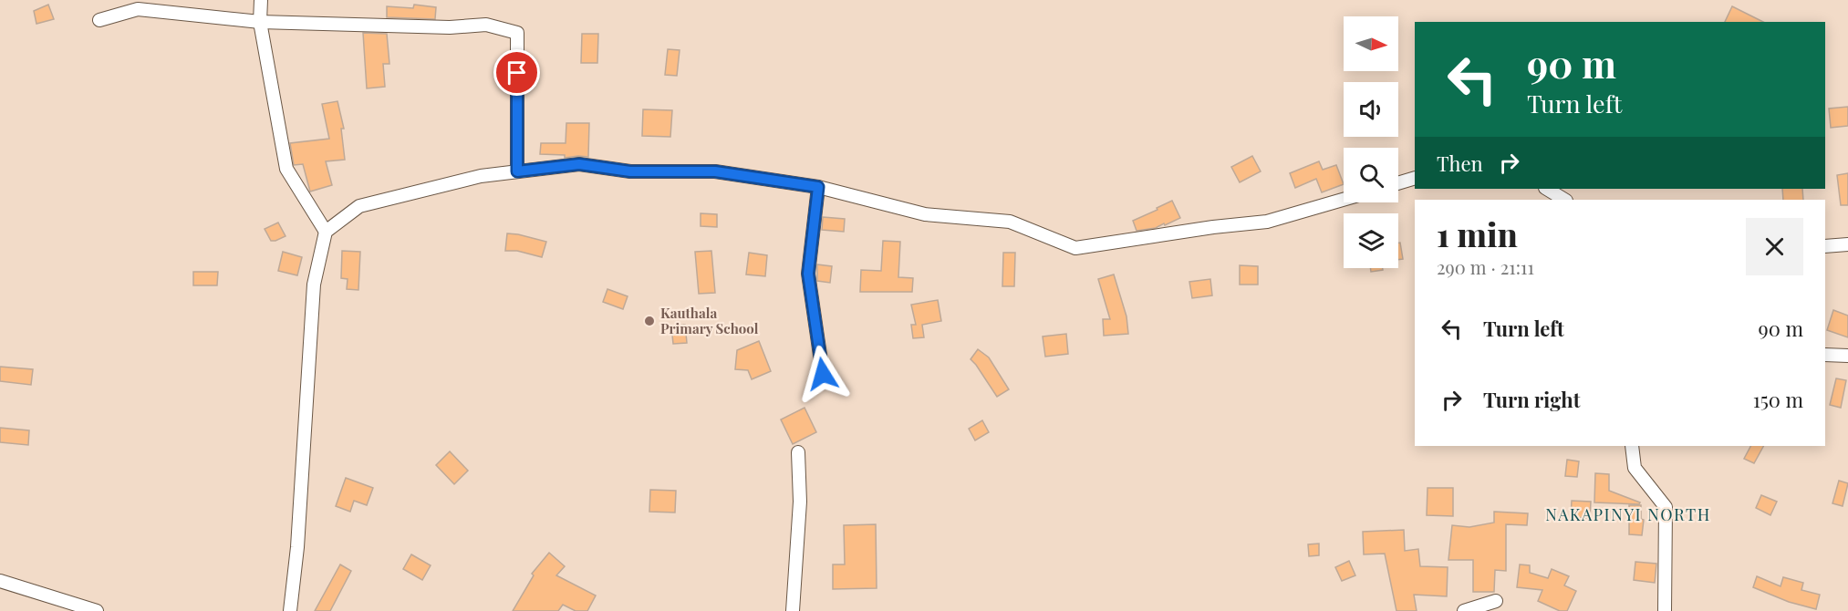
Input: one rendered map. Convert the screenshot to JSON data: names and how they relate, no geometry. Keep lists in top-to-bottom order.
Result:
{
  "districts": ["NAKAPINYI NORTH"],
  "places": ["Kauthala Primary School"],
  "north": "right",
  "page": {
    "turn": ["90 m", "Turn left"],
    "then": "Then",
    "heading": ["1 min", "290 m · 21:11"],
    "list": [
      {
        "name": "Turn left",
        "value": "90 m"
      },
      {
        "name": "Turn right",
        "value": "150 m"
      }
    ]
  }
}
